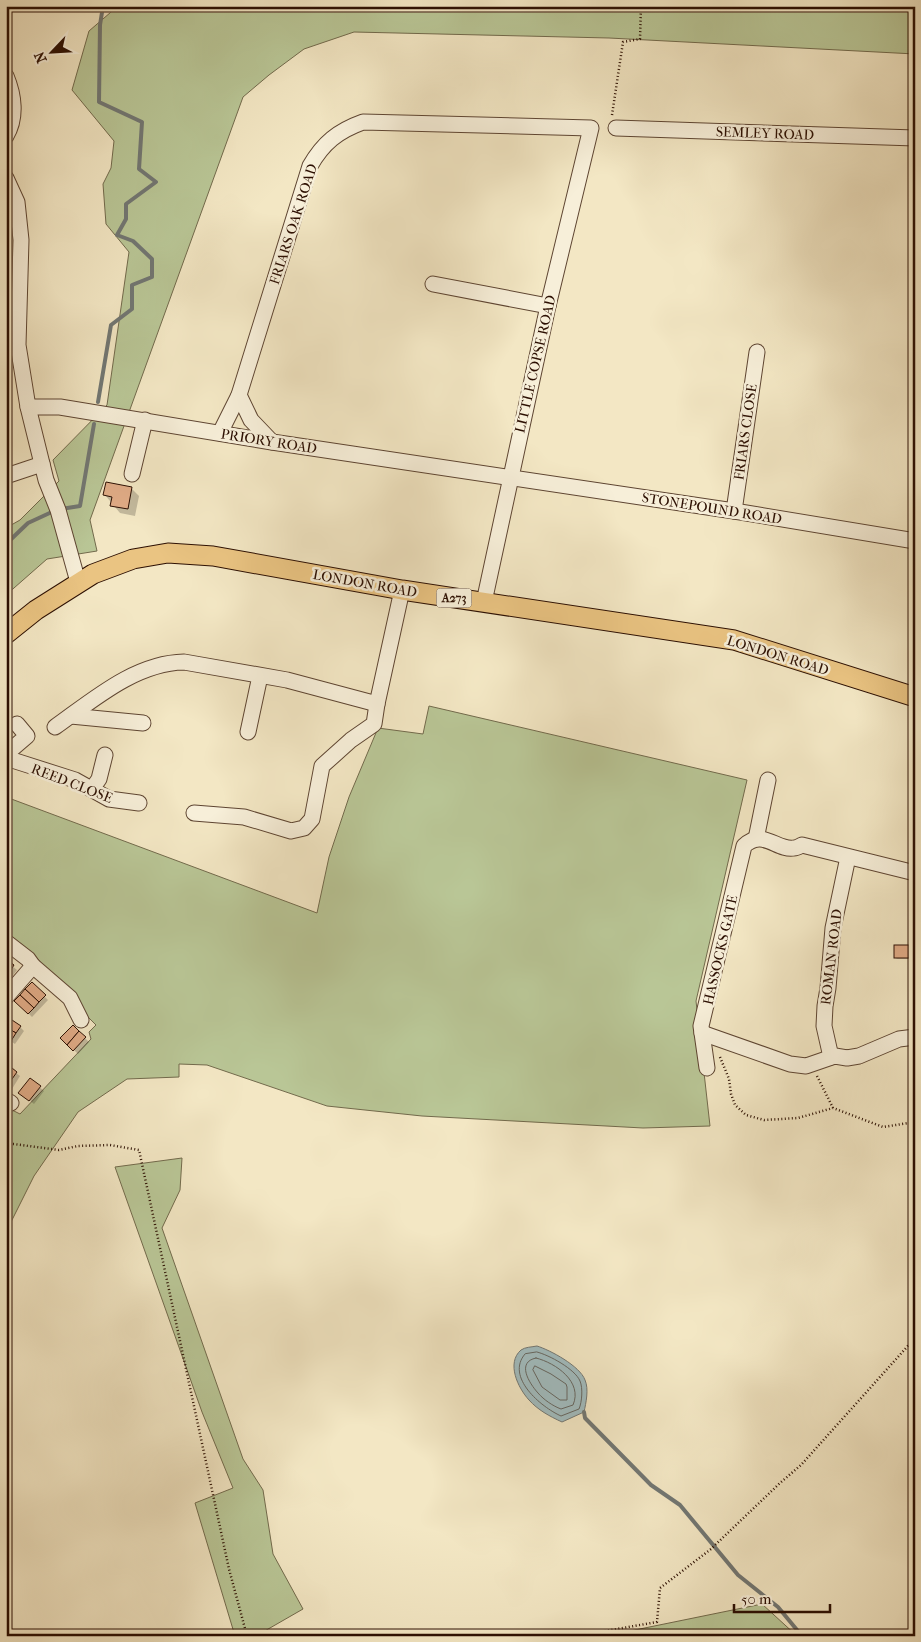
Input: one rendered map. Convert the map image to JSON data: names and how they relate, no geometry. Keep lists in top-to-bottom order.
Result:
{
  "streets": {
    "main road": ["LONDON ROAD", "A273"],
    "street": [
      "SEMLEY ROAD",
      "FRIARS OAK ROAD",
      "LITTLE COPSE ROAD",
      "FRIARS CLOSE",
      "PRIORY ROAD",
      "STONEPOUND ROAD",
      "REED CLOSE",
      "HASSOCKS GATE",
      "ROMAN ROAD"
    ]
  },
  "crossings": [
    ["FRIARS OAK ROAD", "LITTLE COPSE ROAD"],
    ["FRIARS OAK ROAD", "PRIORY ROAD"],
    ["LITTLE COPSE ROAD", "PRIORY ROAD"],
    ["LITTLE COPSE ROAD", "STONEPOUND ROAD"],
    ["LITTLE COPSE ROAD", "LONDON ROAD"],
    ["FRIARS CLOSE", "STONEPOUND ROAD"],
    ["PRIORY ROAD", "STONEPOUND ROAD"]
  ],
  "scale_bar": "50 m",
  "north": "bottom left"
}
